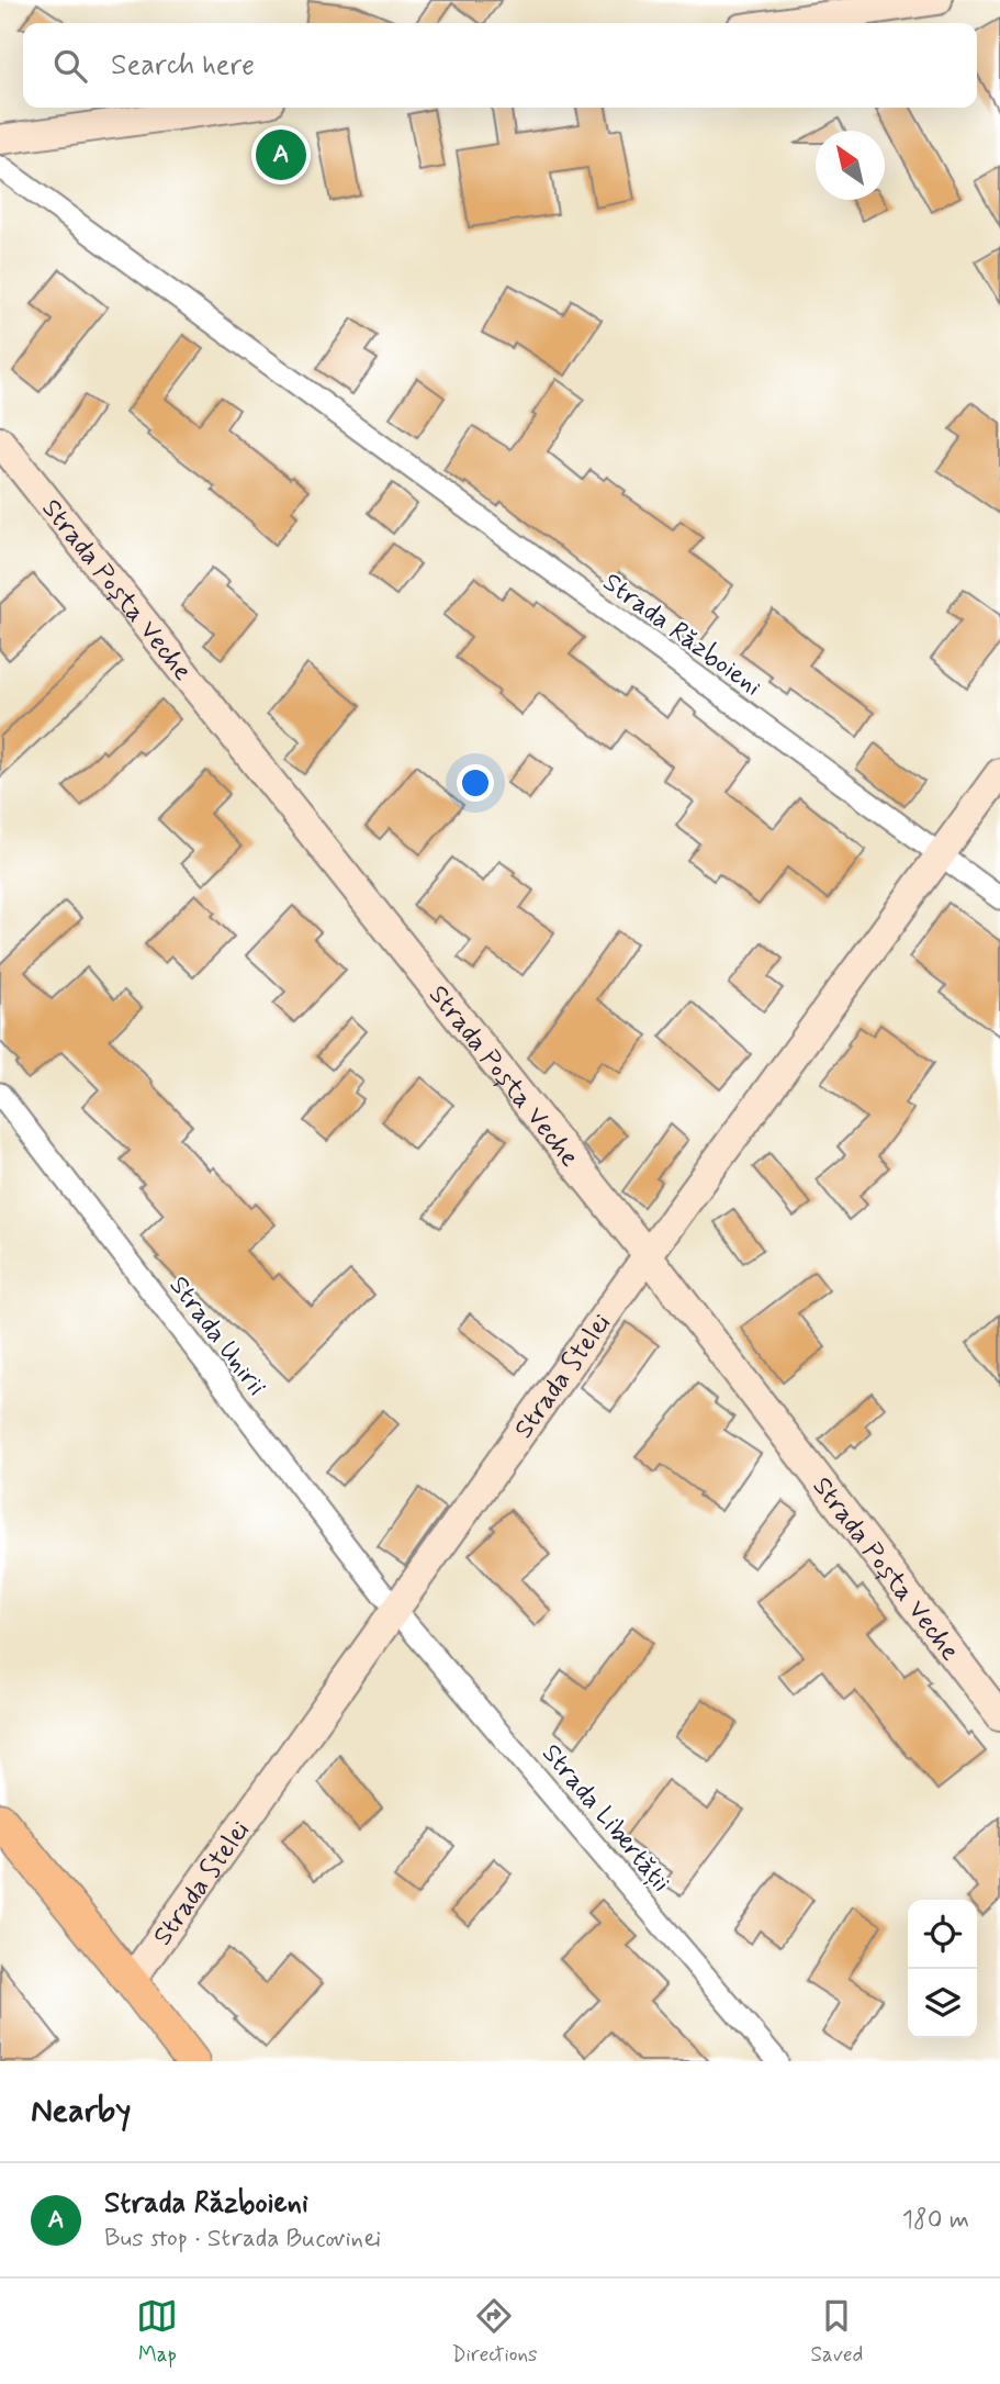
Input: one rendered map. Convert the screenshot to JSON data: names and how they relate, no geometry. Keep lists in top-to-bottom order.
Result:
{
  "streets": {
    "street": [
      "Strada Poșta Veche",
      "Strada Războieni",
      "Strada Unirii",
      "Strada Stelei",
      "Strada Libertății"
    ]
  },
  "crossings": [
    ["Strada Poșta Veche", "Strada Stelei"],
    ["Strada Războieni", "Strada Stelei"],
    ["Strada Unirii", "Strada Stelei"],
    ["Strada Unirii", "Strada Libertății"],
    ["Strada Stelei", "Strada Libertății"]
  ],
  "north": "top left",
  "page": {
    "search": "Search here",
    "pins": "A",
    "heading": "Nearby",
    "list": [
      {
        "mark": "A",
        "name": "Strada Războieni",
        "note": "Bus stop · Strada Bucovinei",
        "value": "180 m"
      }
    ],
    "nav": ["Map", "Directions", "Saved"]
  }
}
